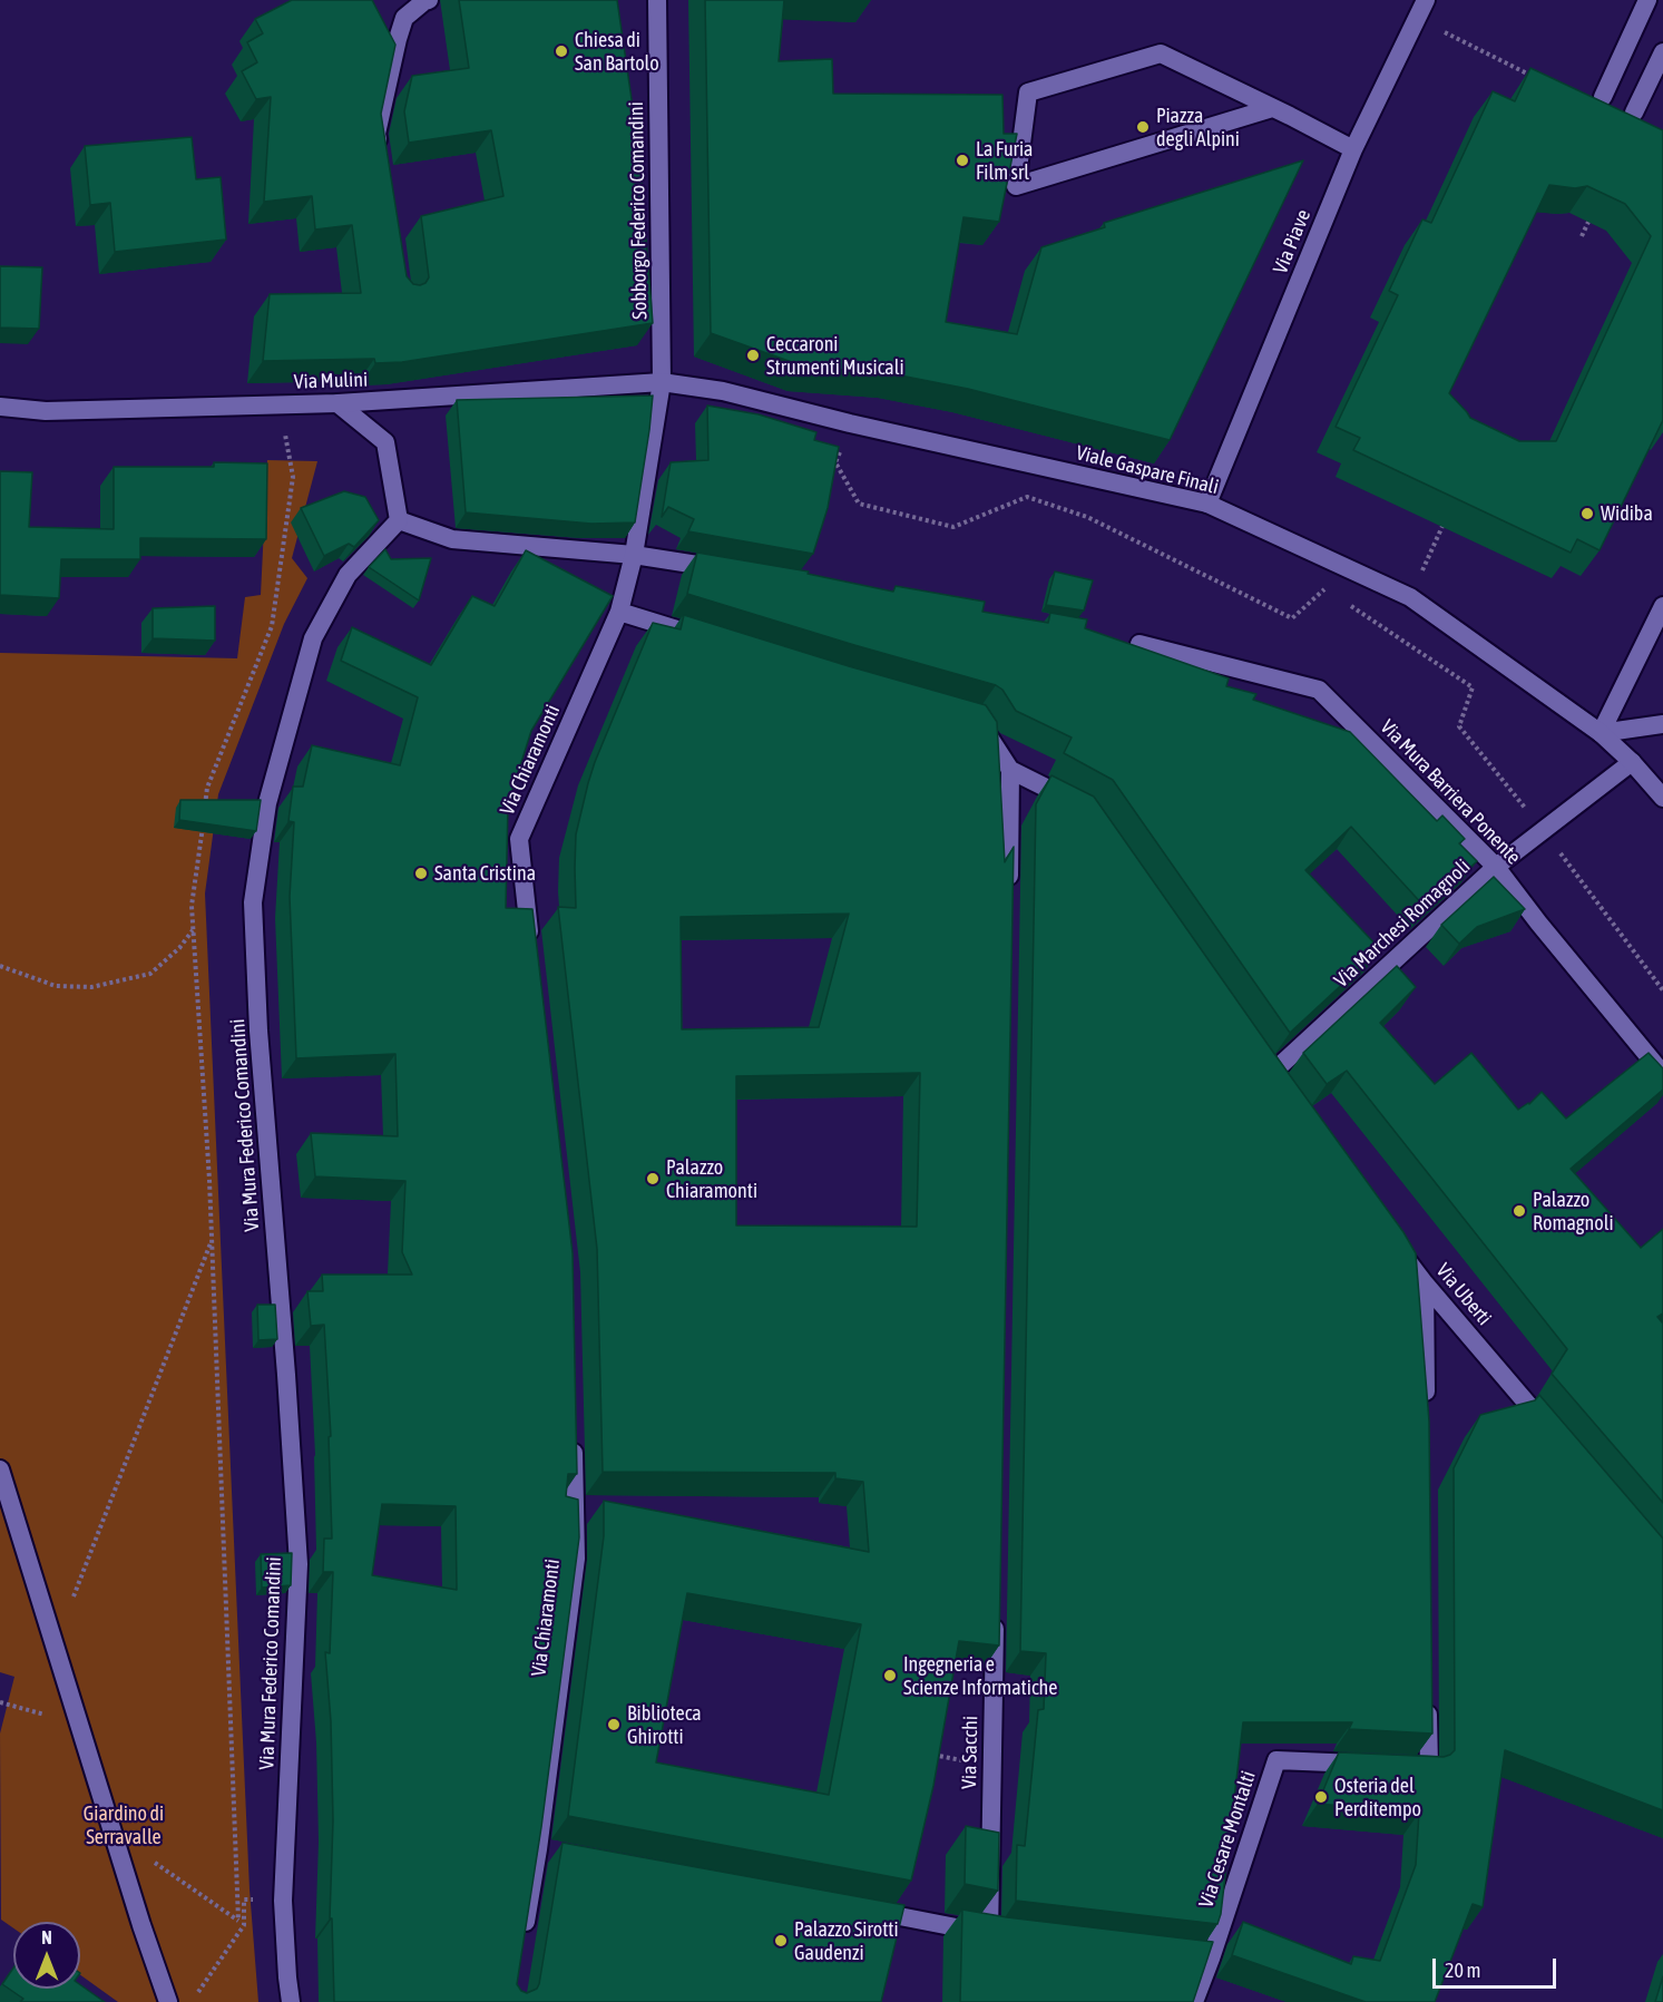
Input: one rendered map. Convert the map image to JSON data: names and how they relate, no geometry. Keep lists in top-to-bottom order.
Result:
{
  "streets": {
    "street": [
      "Sobborgo Federico Comandini",
      "Via Piave",
      "Via Mulini",
      "Viale Gaspare Finali",
      "Via Chiaramonti",
      "Via Mura Barriera Ponente",
      "Via Marchesi Romagnoli",
      "Via Mura Federico Comandini",
      "Via Uberti",
      "Via Sacchi",
      "Via Cesare Montalti"
    ]
  },
  "crossings": [
    ["Sobborgo Federico Comandini", "Via Mulini"],
    ["Sobborgo Federico Comandini", "Viale Gaspare Finali"],
    ["Sobborgo Federico Comandini", "Via Chiaramonti"],
    ["Via Piave", "Viale Gaspare Finali"],
    ["Via Mulini", "Viale Gaspare Finali"],
    ["Via Mulini", "Via Chiaramonti"],
    ["Viale Gaspare Finali", "Via Chiaramonti"],
    ["Viale Gaspare Finali", "Via Marchesi Romagnoli"],
    ["Via Mura Barriera Ponente", "Via Marchesi Romagnoli"]
  ],
  "parks": ["Giardino di Serravalle"],
  "places": [
    "Chiesa di San Bartolo",
    "Piazza degli Alpini",
    "La Furia Film srl",
    "Ceccaroni Strumenti Musicali",
    "Widiba",
    "Santa Cristina",
    "Palazzo Chiaramonti",
    "Palazzo Romagnoli",
    "Ingegneria e Scienze Informatiche",
    "Biblioteca Ghirotti",
    "Osteria del Perditempo",
    "Palazzo Sirotti Gaudenzi"
  ],
  "scale_bar": "20 m",
  "north": "top"
}
